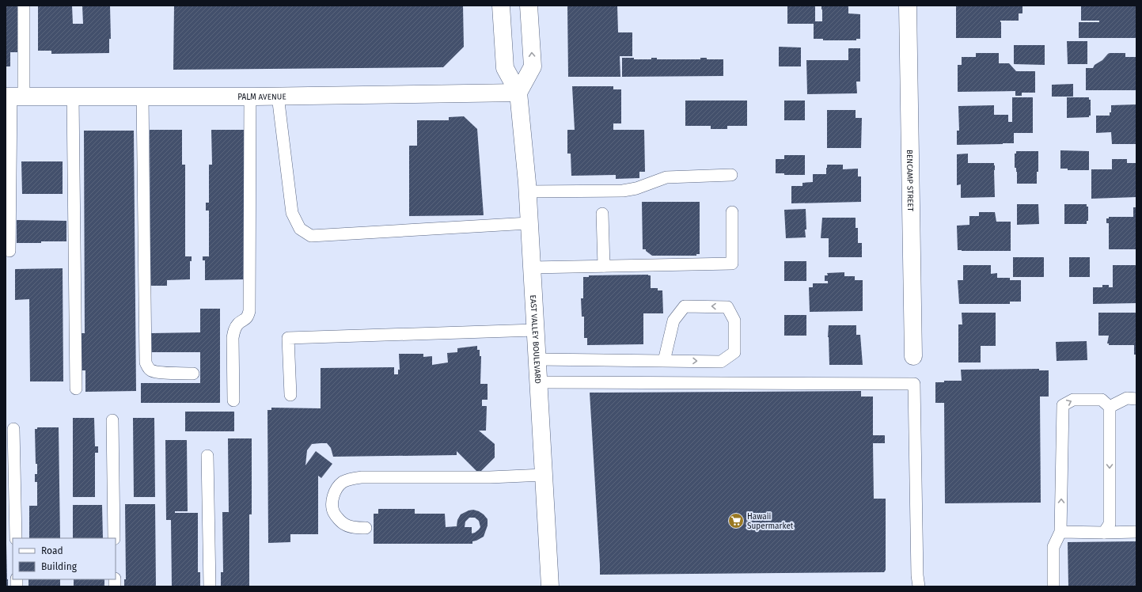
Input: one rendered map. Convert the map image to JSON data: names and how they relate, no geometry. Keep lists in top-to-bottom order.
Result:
{
  "streets": {
    "street": ["PALM AVENUE", "BENCAMP STREET", "EAST VALLEY BOULEVARD"]
  },
  "crossings": [
    ["PALM AVENUE", "EAST VALLEY BOULEVARD"]
  ],
  "places": {
    "supermarket": ["Hawaii Supermarket"]
  },
  "legend": ["Road", "Building"]
}
